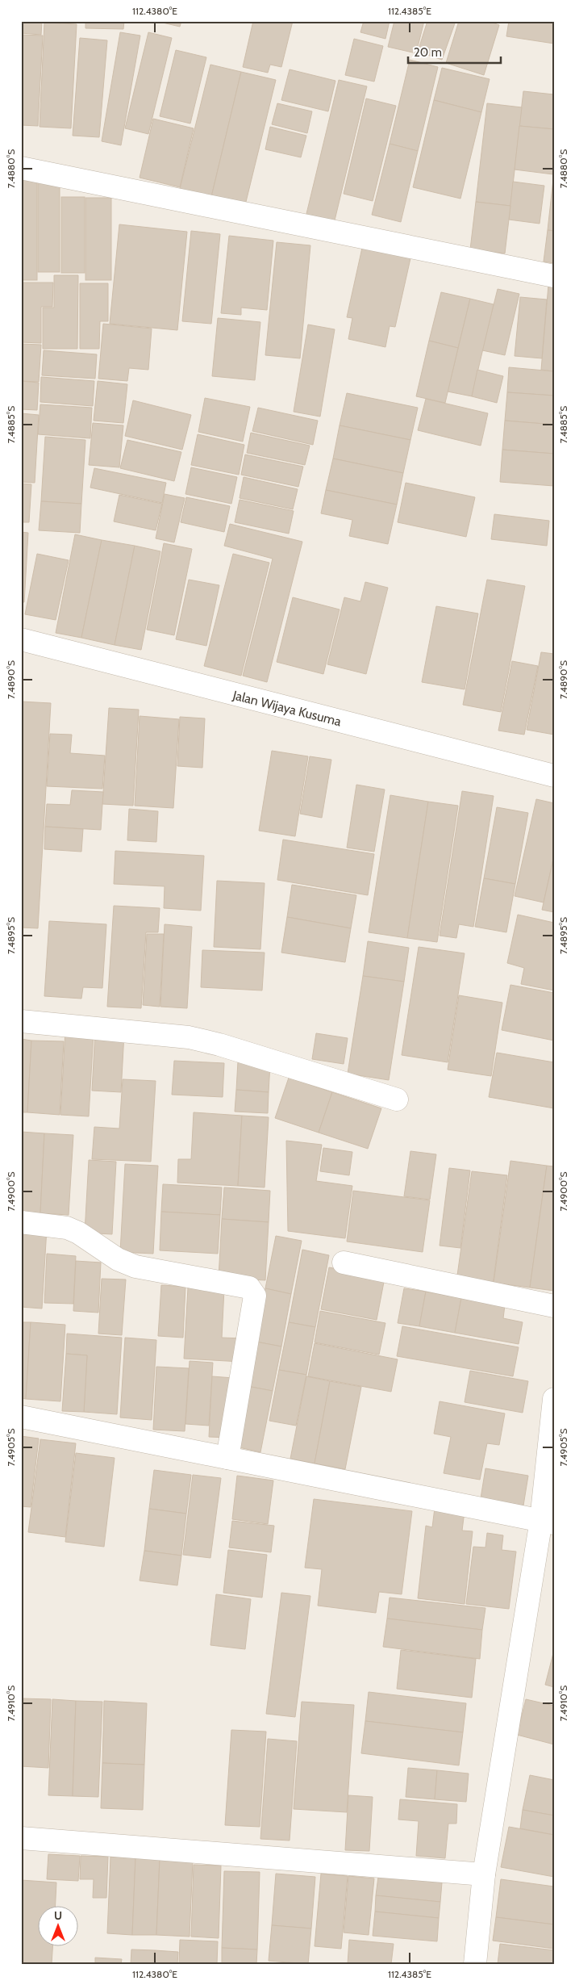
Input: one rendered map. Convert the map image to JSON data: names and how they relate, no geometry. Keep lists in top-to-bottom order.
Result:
{
  "streets": {
    "street": ["Jalan Wijaya Kusuma"]
  },
  "scale_bar": "20 m",
  "north": "top",
  "coordinates": [
    "112.4380°E",
    "112.4385°E",
    "7.4880°S",
    "7.4885°S",
    "7.4890°S",
    "7.4895°S",
    "7.4900°S",
    "7.4905°S",
    "7.4910°S"
  ]
}
